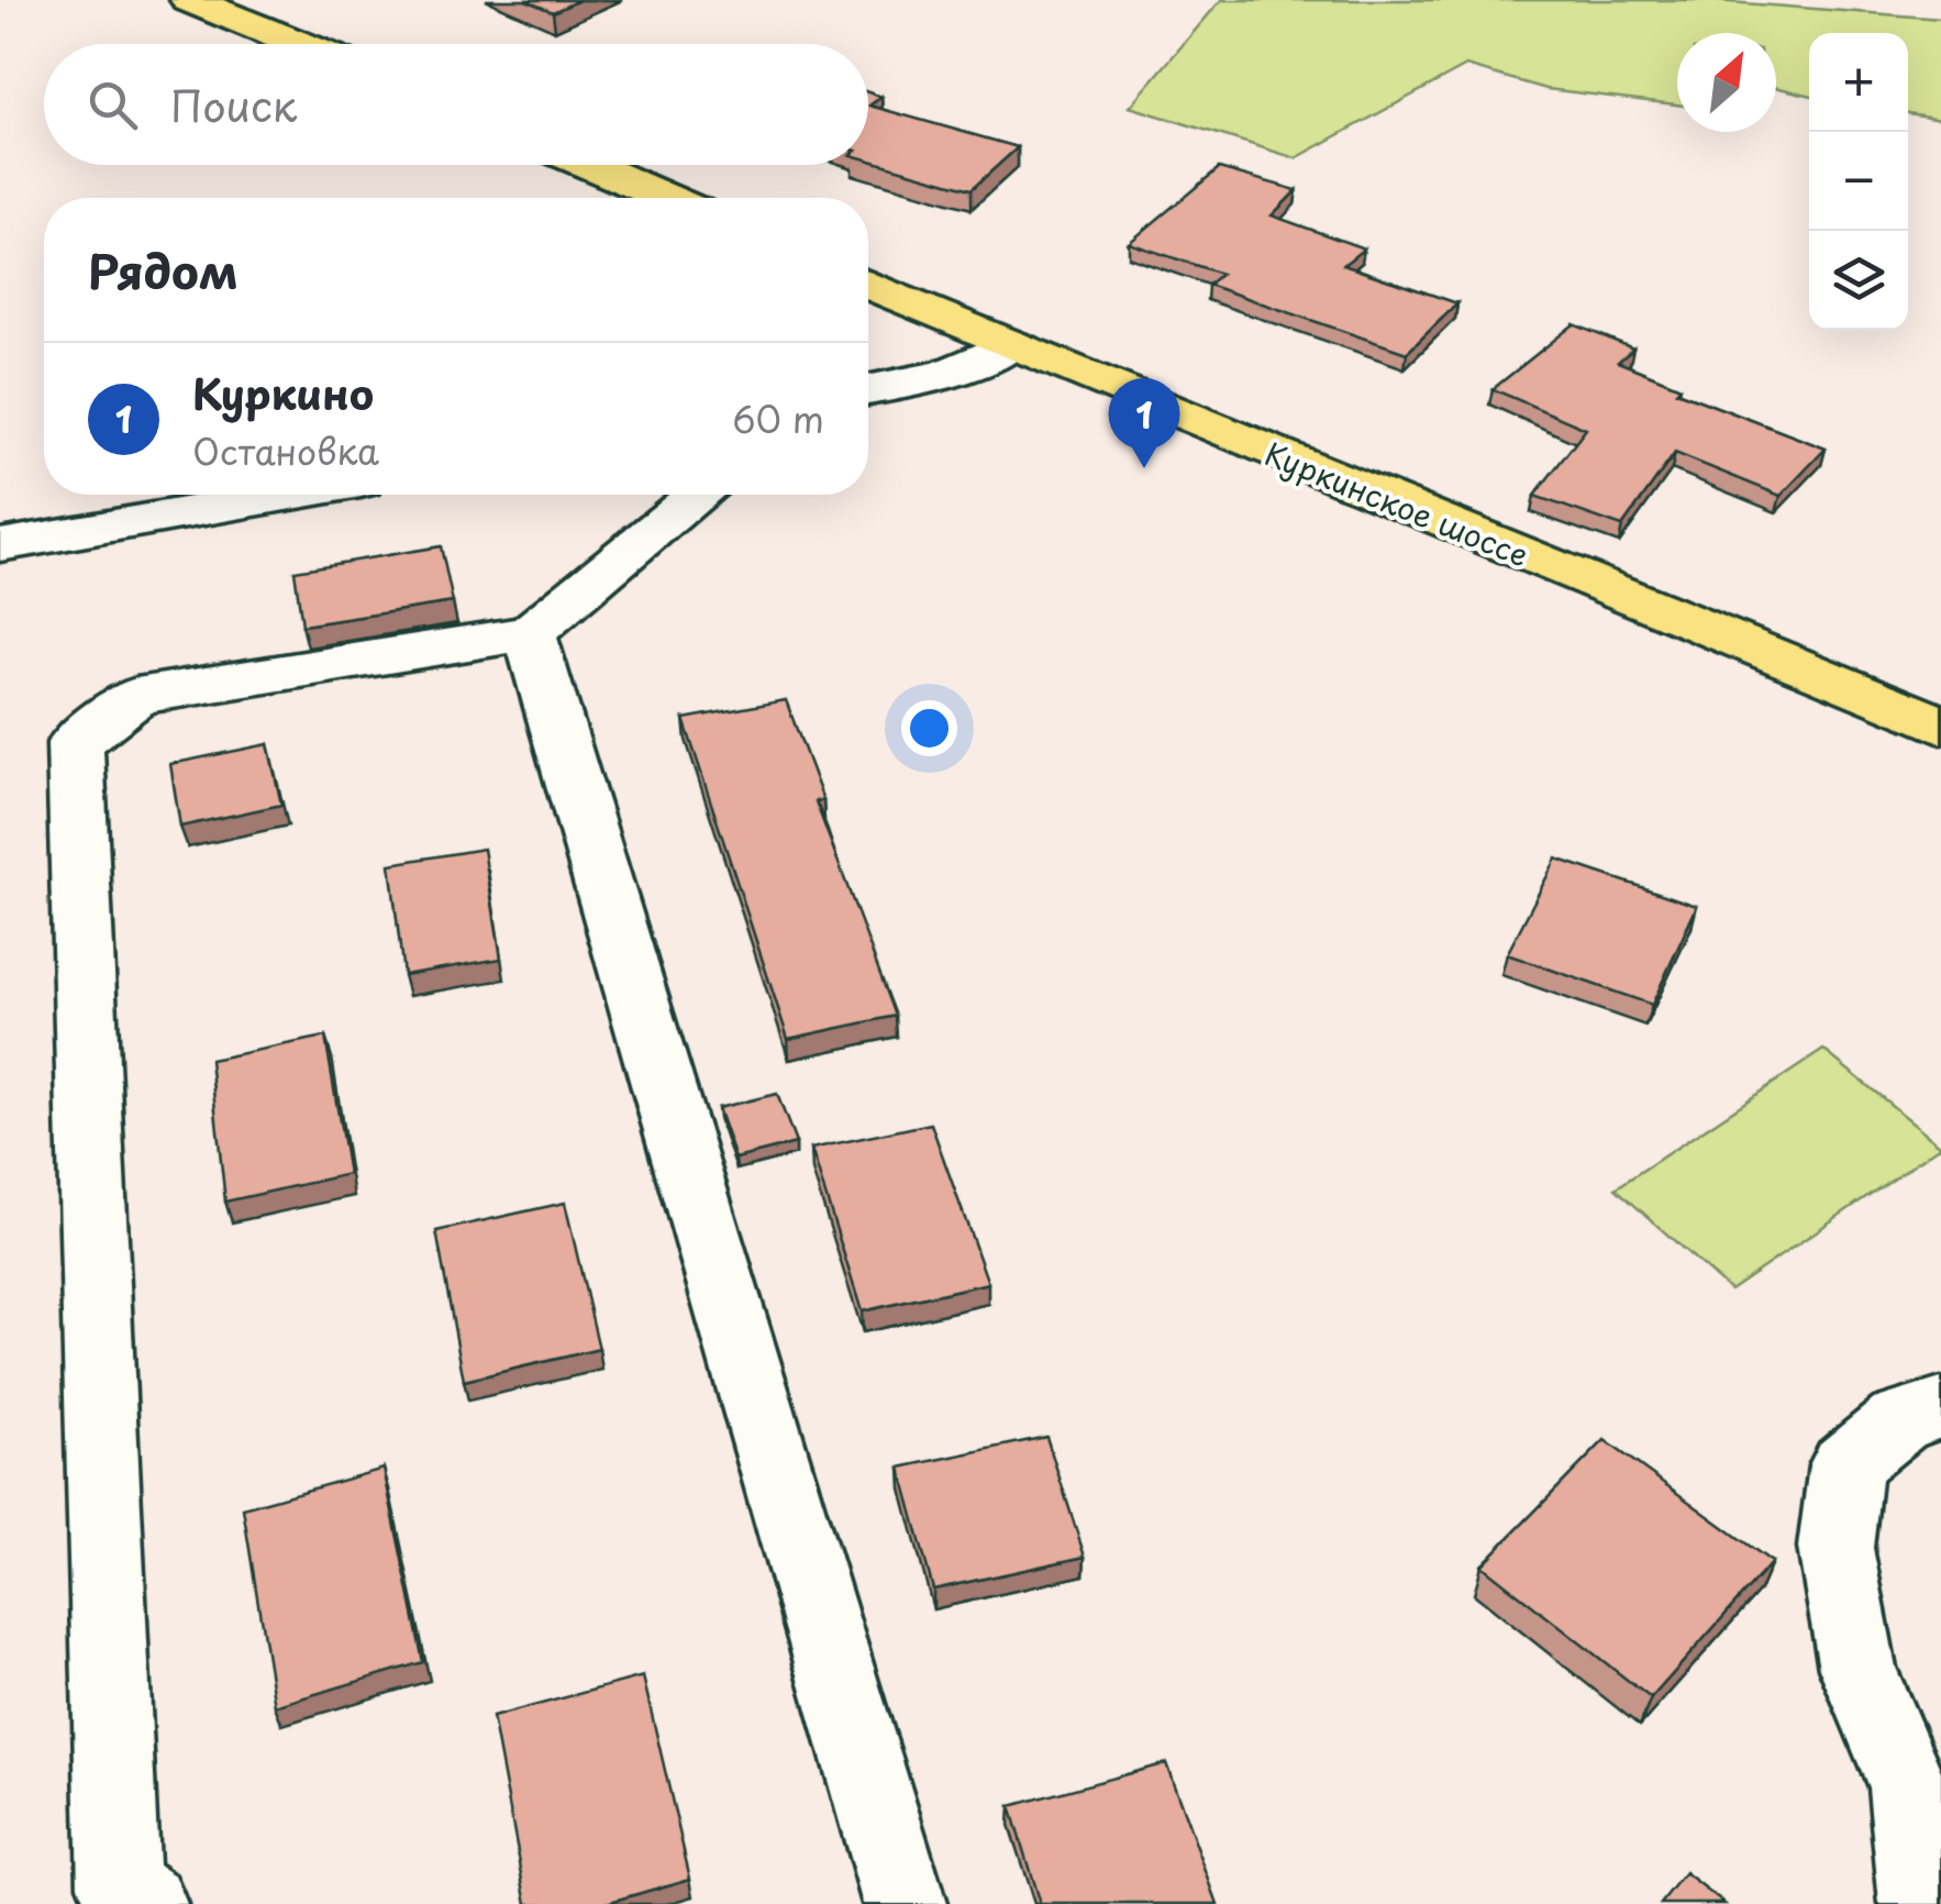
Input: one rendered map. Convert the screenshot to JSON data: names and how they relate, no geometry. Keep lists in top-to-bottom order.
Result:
{
  "streets": {
    "main road": ["Куркинское шоссе"]
  },
  "north": "top right",
  "page": {
    "map_buttons": ["+", "−"],
    "search": "Поиск",
    "heading": "Рядом",
    "list": [
      {
        "mark": "1",
        "name": "Куркино",
        "note": "Остановка",
        "value": "60 m"
      }
    ],
    "pins": "1"
  }
}
